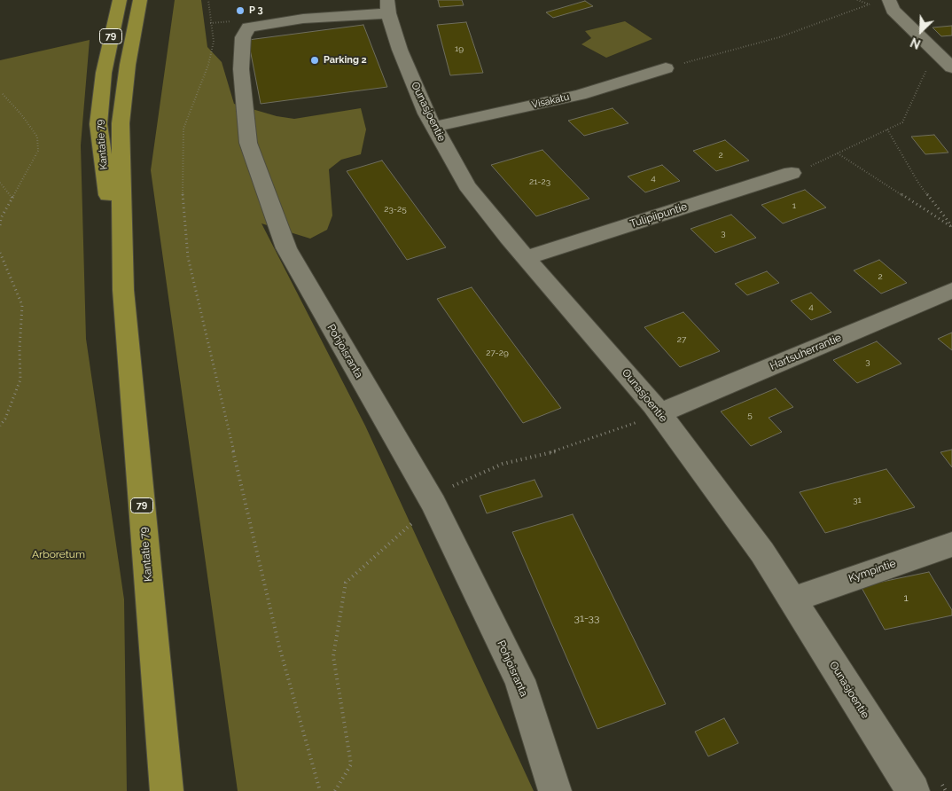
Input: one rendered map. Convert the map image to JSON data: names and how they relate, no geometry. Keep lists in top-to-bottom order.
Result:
{
  "streets": {
    "main road": ["79", "Kantatie 79"],
    "street": [
      "Visakatu",
      "Ounasjoentie",
      "Tulipiipuntie",
      "Pohjoisranta",
      "Hartsuherrantie",
      "Kympintie"
    ]
  },
  "crossings": [
    ["Visakatu", "Ounasjoentie"],
    ["Ounasjoentie", "Tulipiipuntie"],
    ["Ounasjoentie", "Pohjoisranta"],
    ["Ounasjoentie", "Hartsuherrantie"],
    ["Ounasjoentie", "Kympintie"]
  ],
  "parks": ["Arboretum"],
  "places": ["P 3", "Parking 2"],
  "house_numbers": [
    "19",
    "2",
    "4",
    "21-23",
    "1",
    "23-25",
    "3",
    "2",
    "4",
    "27",
    "27-29",
    "3",
    "5",
    "31",
    "1",
    "31-33"
  ],
  "north": "bottom left"
}
